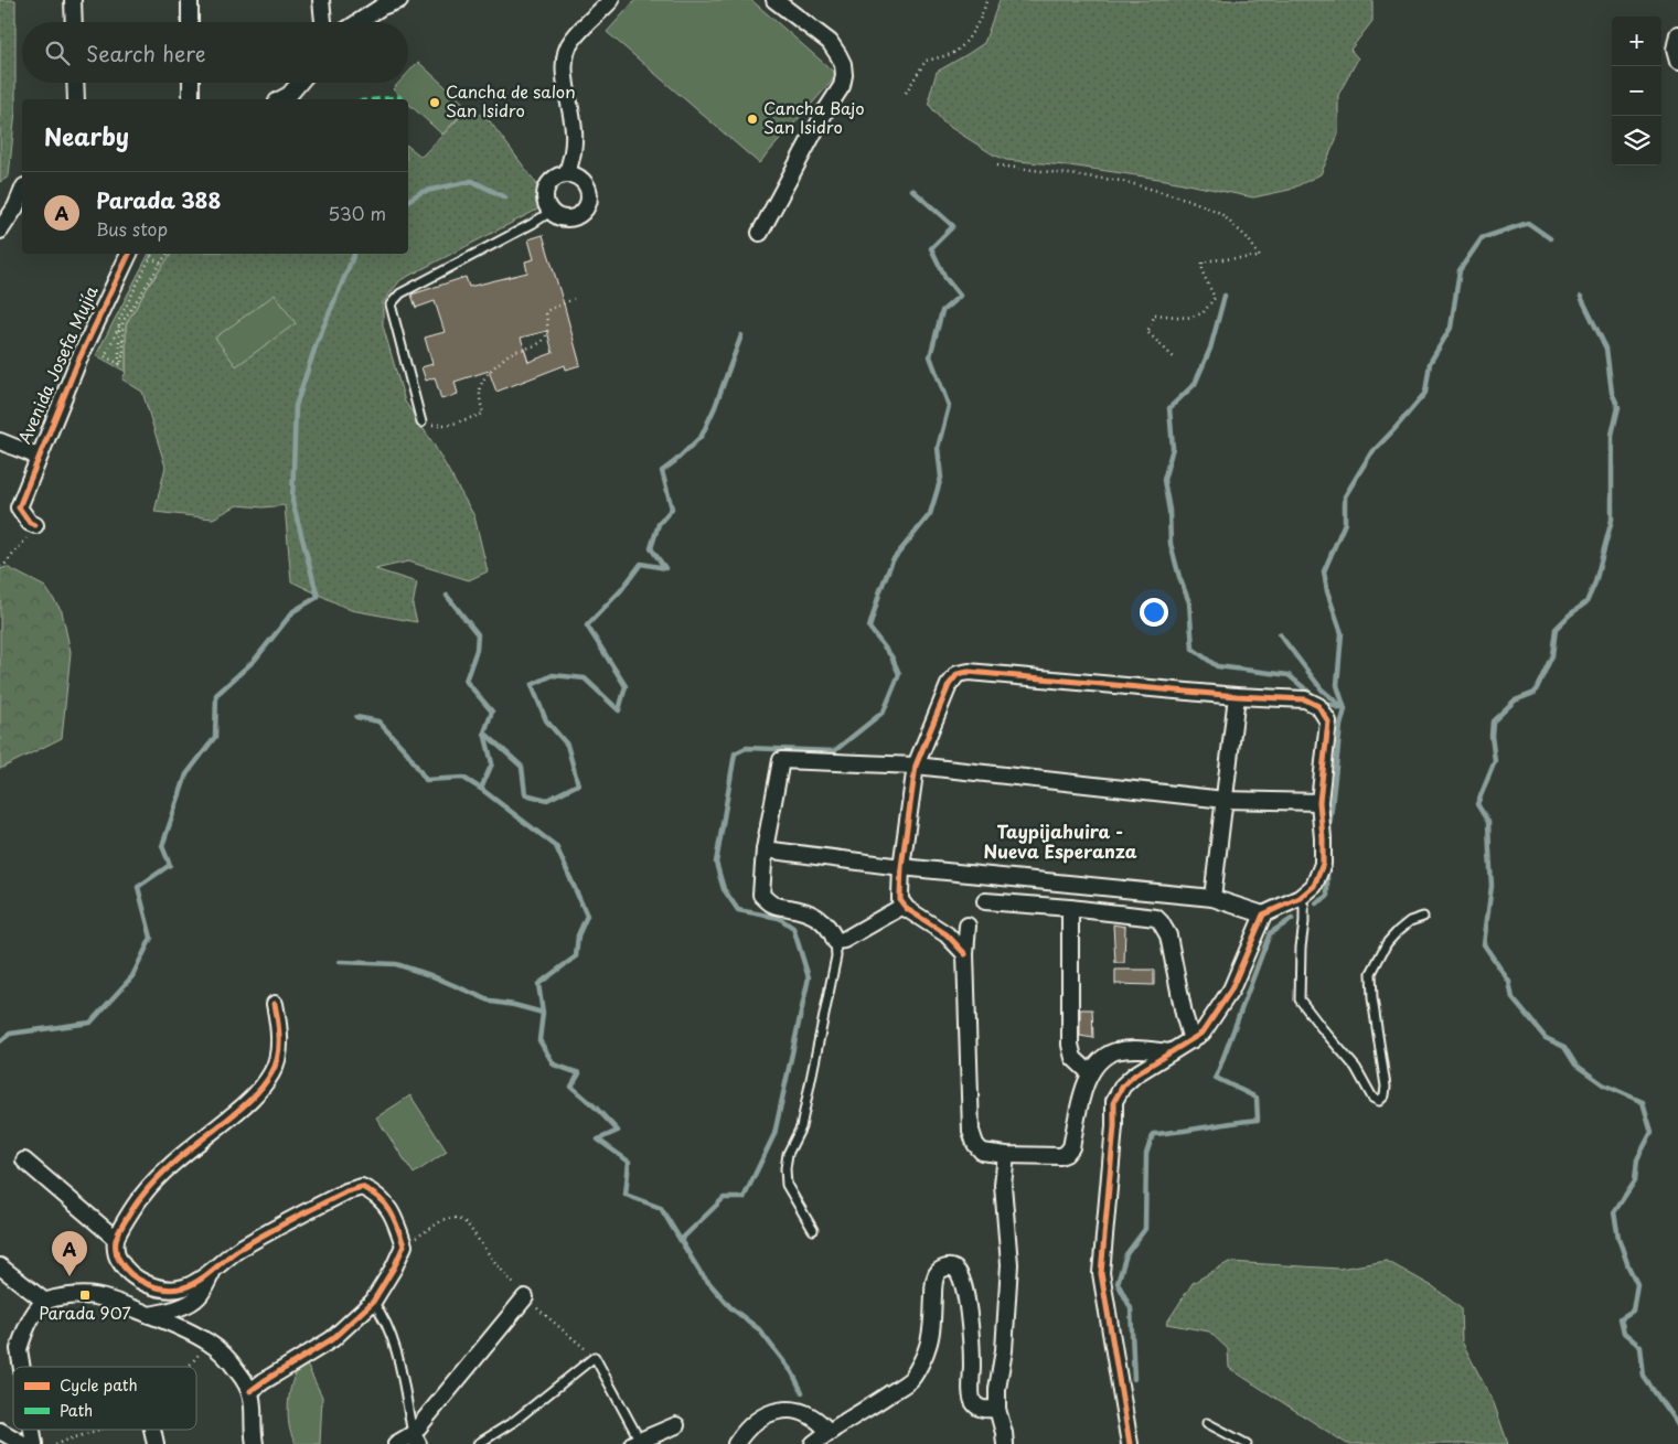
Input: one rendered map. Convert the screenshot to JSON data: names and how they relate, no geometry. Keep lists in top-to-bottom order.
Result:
{
  "streets": {
    "street": ["Avenida Josefa Mujía"]
  },
  "districts": ["Taypijahuira - Nueva Esperanza"],
  "places": {
    "other": ["Cancha de salon San Isidro", "Cancha Bajo San Isidro"],
    "transit": ["Parada 907"]
  },
  "legend": ["Cycle path", "Path"],
  "page": {
    "map_buttons": ["+", "−"],
    "search": "Search here",
    "heading": "Nearby",
    "list": [
      {
        "mark": "A",
        "name": "Parada 388",
        "note": "Bus stop",
        "value": "530 m"
      }
    ],
    "pins": "A"
  }
}
